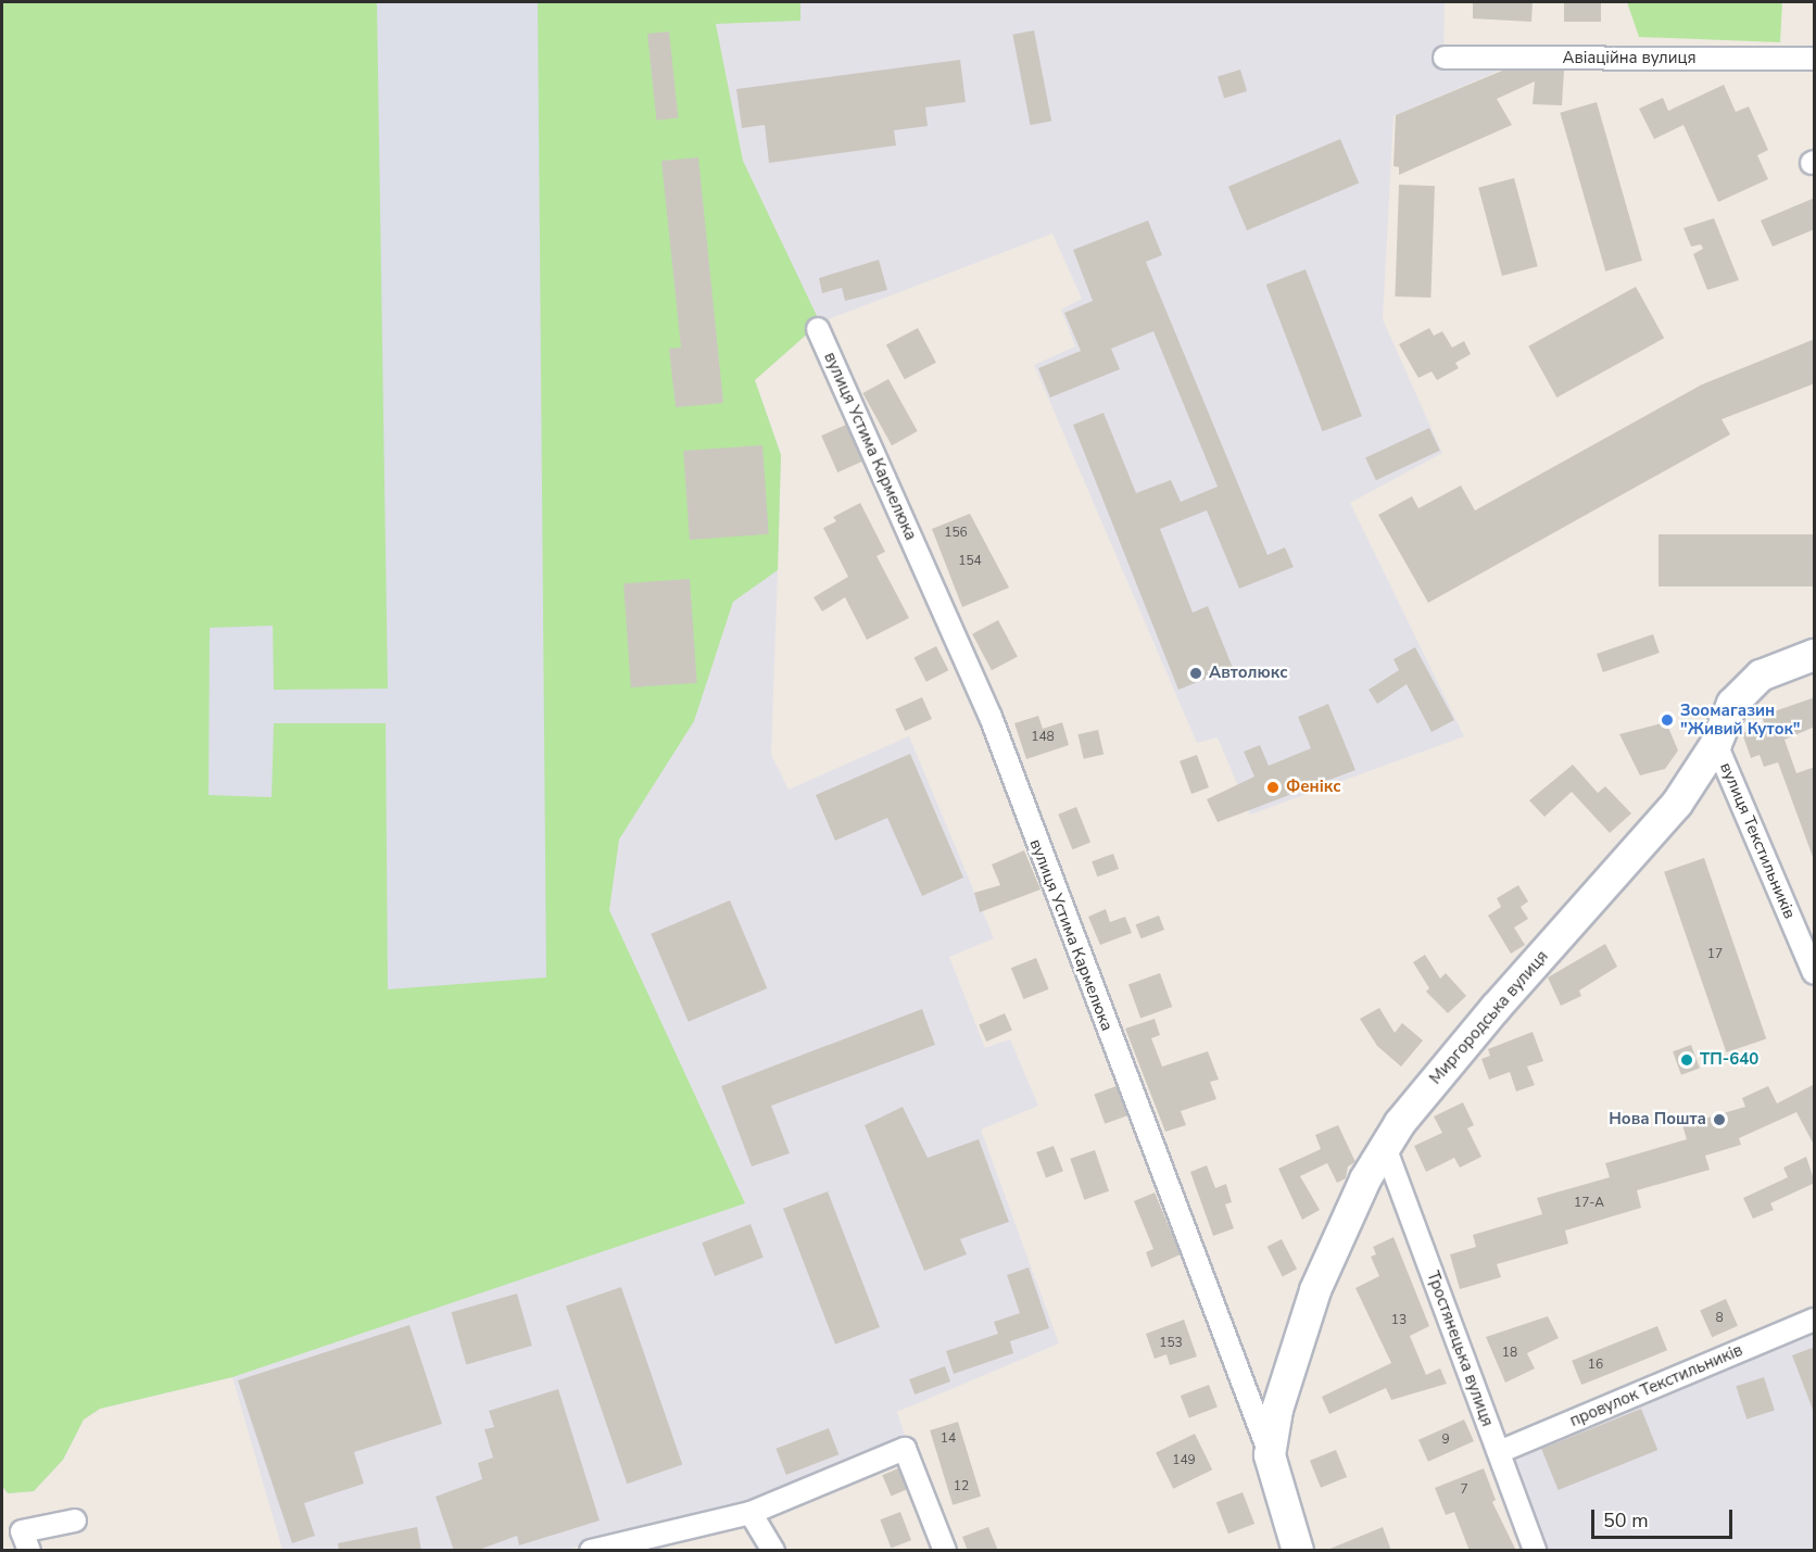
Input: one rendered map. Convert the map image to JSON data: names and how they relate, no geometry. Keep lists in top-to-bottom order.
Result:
{
  "streets": {
    "main road": ["вулиця Устима Кармелюка", "Миргородська вулиця"],
    "street": [
      "Авіаційна вулиця",
      "вулиця Текстильників",
      "Тростянецька вулиця",
      "провулок Текстильників"
    ]
  },
  "crossings": [
    ["вулиця Устима Кармелюка", "Миргородська вулиця"],
    ["вулиця Текстильників", "Миргородська вулиця"],
    ["Миргородська вулиця", "Тростянецька вулиця"],
    ["Тростянецька вулиця", "провулок Текстильників"]
  ],
  "places": [
    "Автолюкс",
    "Зоомагазин \"Живий Куток\"",
    "Фенікс",
    "ТП-640",
    "Нова Пошта"
  ],
  "house_numbers": [
    "156",
    "154",
    "148",
    "17",
    "17-А",
    "8",
    "13",
    "153",
    "18",
    "16",
    "14",
    "9",
    "149",
    "12",
    "7"
  ],
  "scale_bar": "50 m"
}
